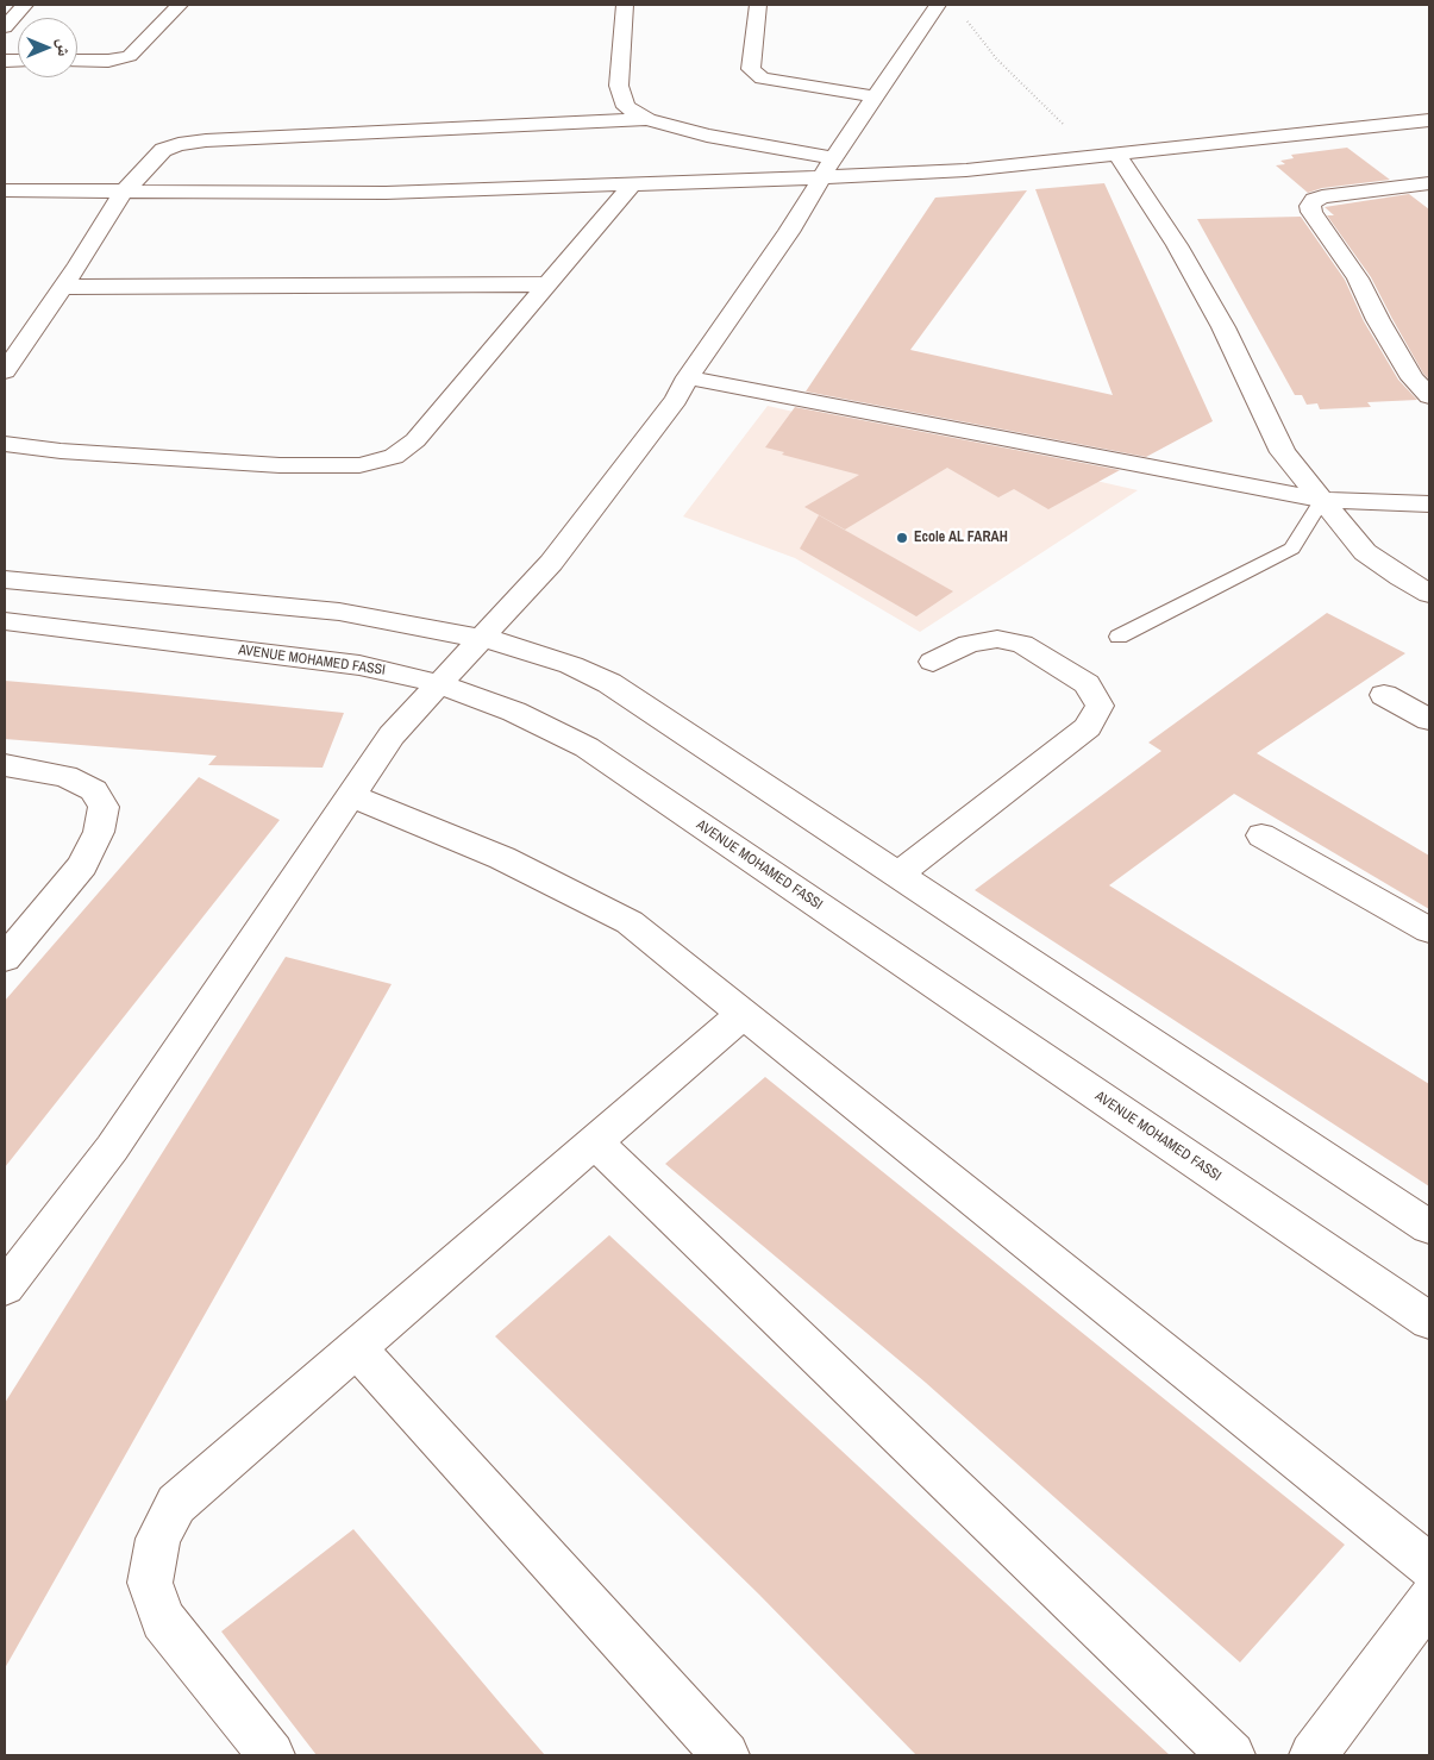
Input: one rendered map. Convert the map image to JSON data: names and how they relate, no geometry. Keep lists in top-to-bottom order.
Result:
{
  "streets": {
    "street": ["AVENUE MOHAMED FASSI"]
  },
  "places": ["Ecole AL FARAH"],
  "north": "right"
}
